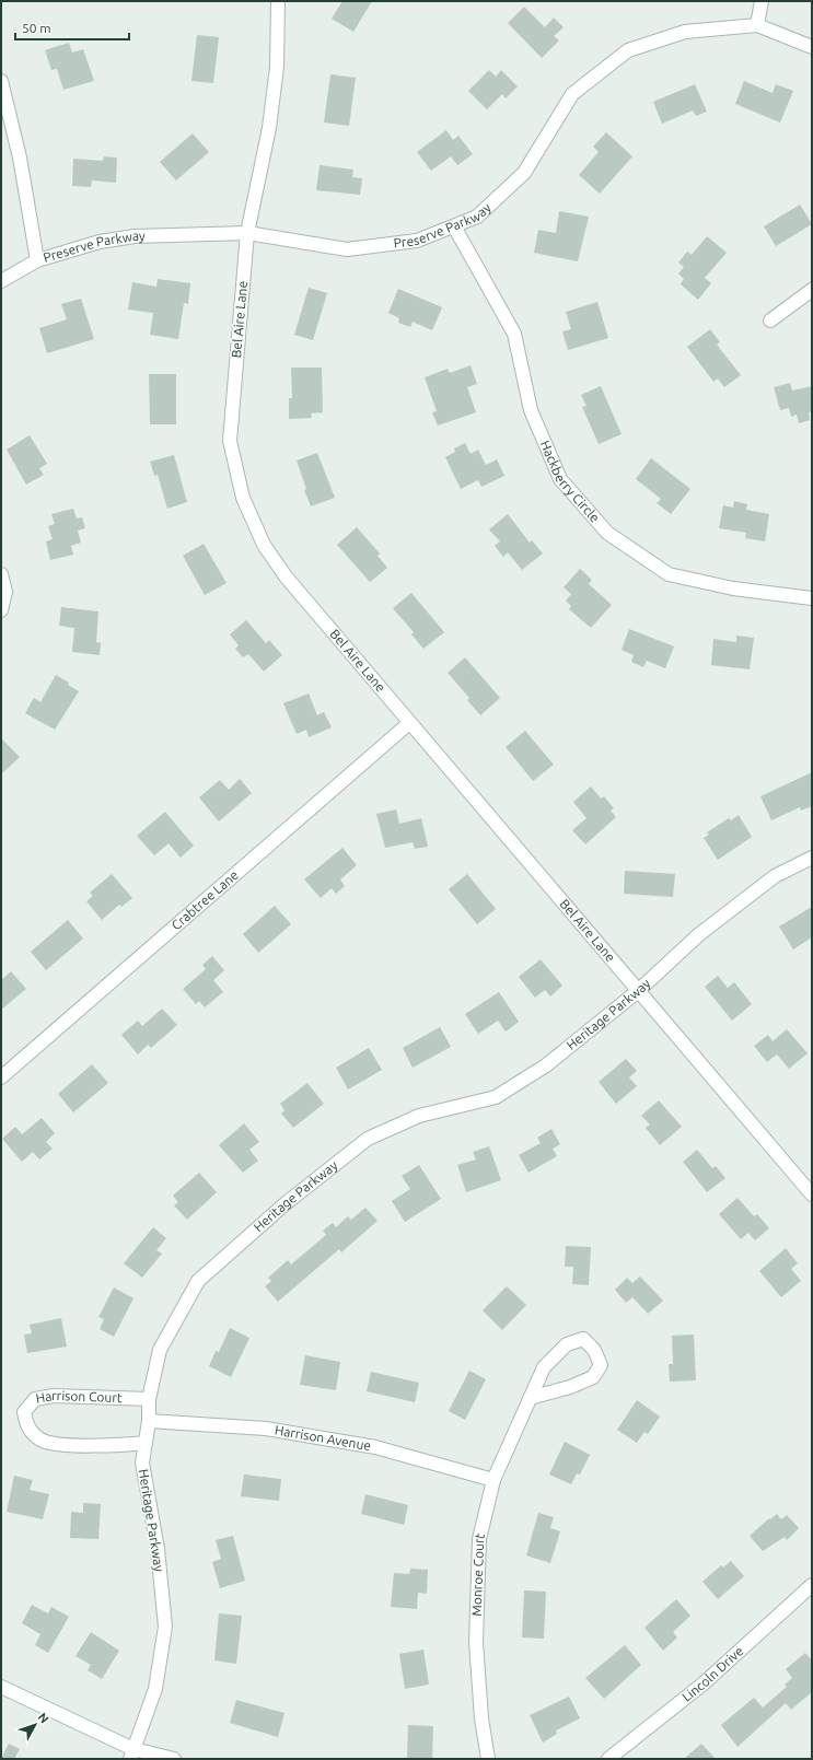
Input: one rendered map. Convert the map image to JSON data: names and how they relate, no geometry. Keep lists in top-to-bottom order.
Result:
{
  "streets": {
    "street": [
      "Preserve Parkway",
      "Bel Aire Lane",
      "Hackberry Circle",
      "Crabtree Lane",
      "Heritage Parkway",
      "Harrison Court",
      "Harrison Avenue",
      "Monroe Court",
      "Lincoln Drive"
    ]
  },
  "crossings": [
    ["Preserve Parkway", "Bel Aire Lane"],
    ["Preserve Parkway", "Hackberry Circle"],
    ["Bel Aire Lane", "Crabtree Lane"],
    ["Bel Aire Lane", "Heritage Parkway"],
    ["Heritage Parkway", "Harrison Court"],
    ["Heritage Parkway", "Harrison Avenue"],
    ["Harrison Avenue", "Monroe Court"]
  ],
  "scale_bar": "50 m",
  "north": "top right"
}
